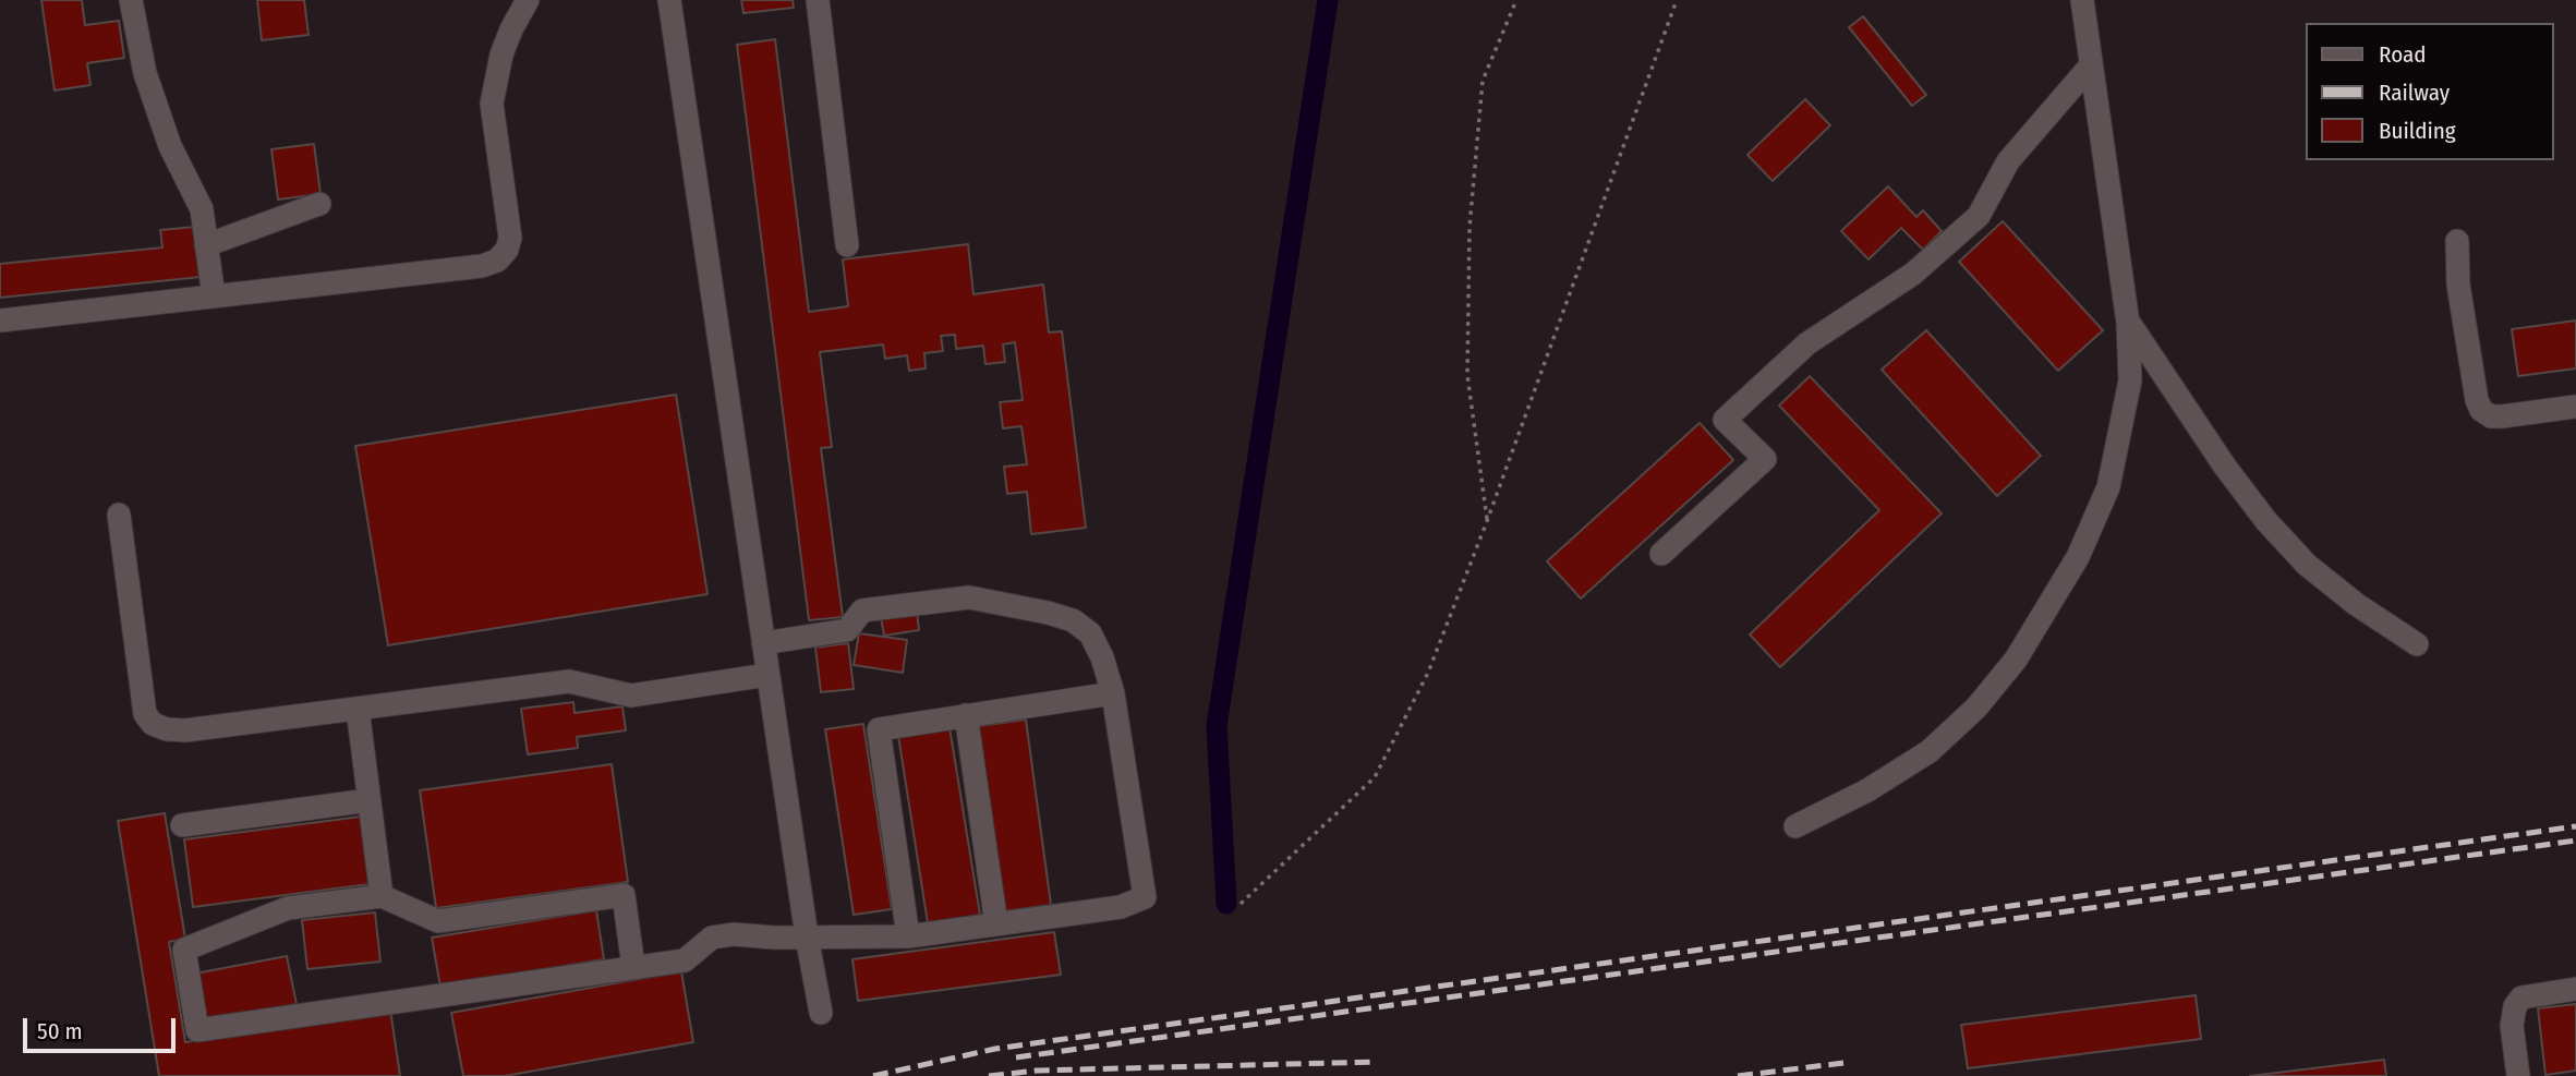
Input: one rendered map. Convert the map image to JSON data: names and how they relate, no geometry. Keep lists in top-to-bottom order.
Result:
{
  "legend": ["Road", "Railway", "Building"],
  "scale_bar": "50 m"
}
